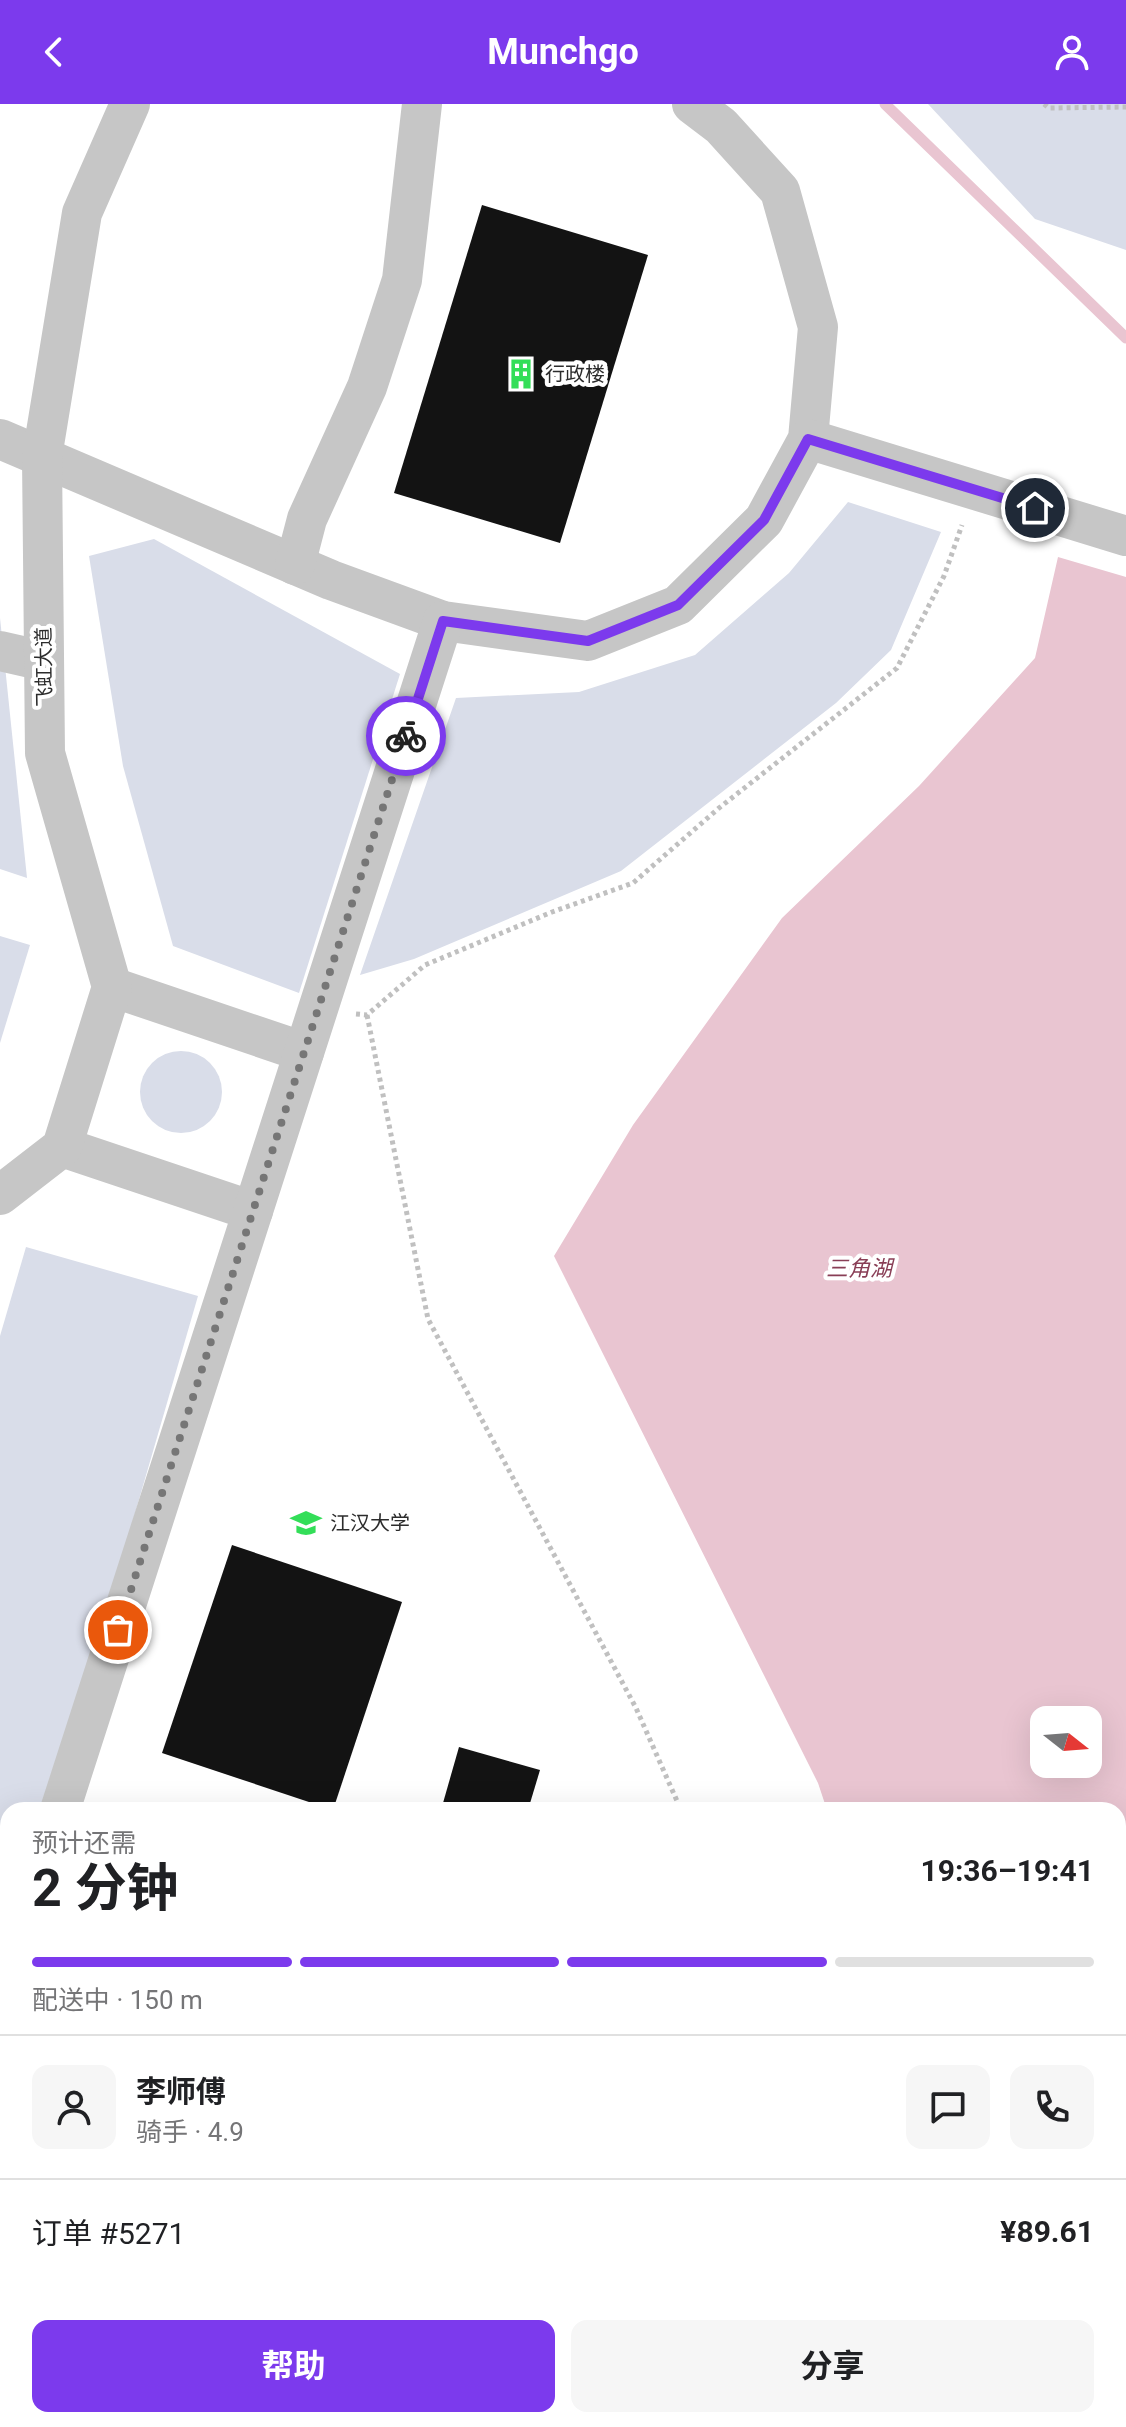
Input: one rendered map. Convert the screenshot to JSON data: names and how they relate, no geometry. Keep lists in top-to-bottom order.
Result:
{
  "streets": {
    "lane": ["飞虹大道"]
  },
  "water": ["三角湖"],
  "places": {
    "building": ["行政楼"],
    "school or university": ["江汉大学"]
  },
  "north": "right",
  "page": {
    "header": "Munchgo",
    "heading": ["2 分钟", "预计还需", "19:36–19:41"],
    "panel": [
      "李师傅",
      "骑手 · 4.9",
      "订单 #5271",
      "¥89.61"
    ],
    "bar": "配送中 · 150 m",
    "buttons": ["帮助", "分享"]
  }
}
